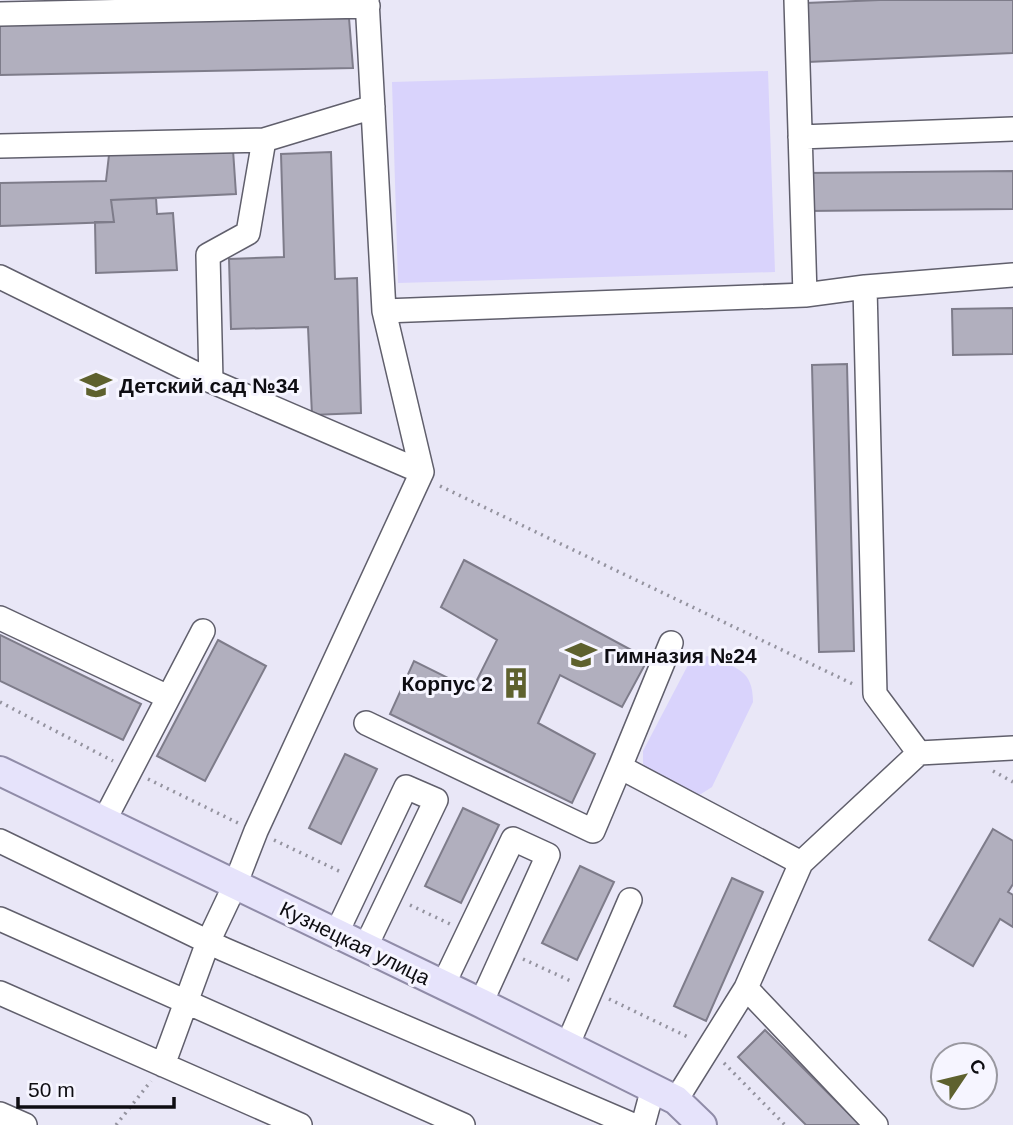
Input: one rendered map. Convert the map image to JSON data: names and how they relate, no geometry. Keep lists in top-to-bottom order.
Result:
{
  "streets": {
    "main road": ["Кузнецкая улица"]
  },
  "places": {
    "school or university": ["Детский сад №34", "Гимназия №24"],
    "building": ["Корпус 2"]
  },
  "scale_bar": "50 m",
  "north": "top right"
}
